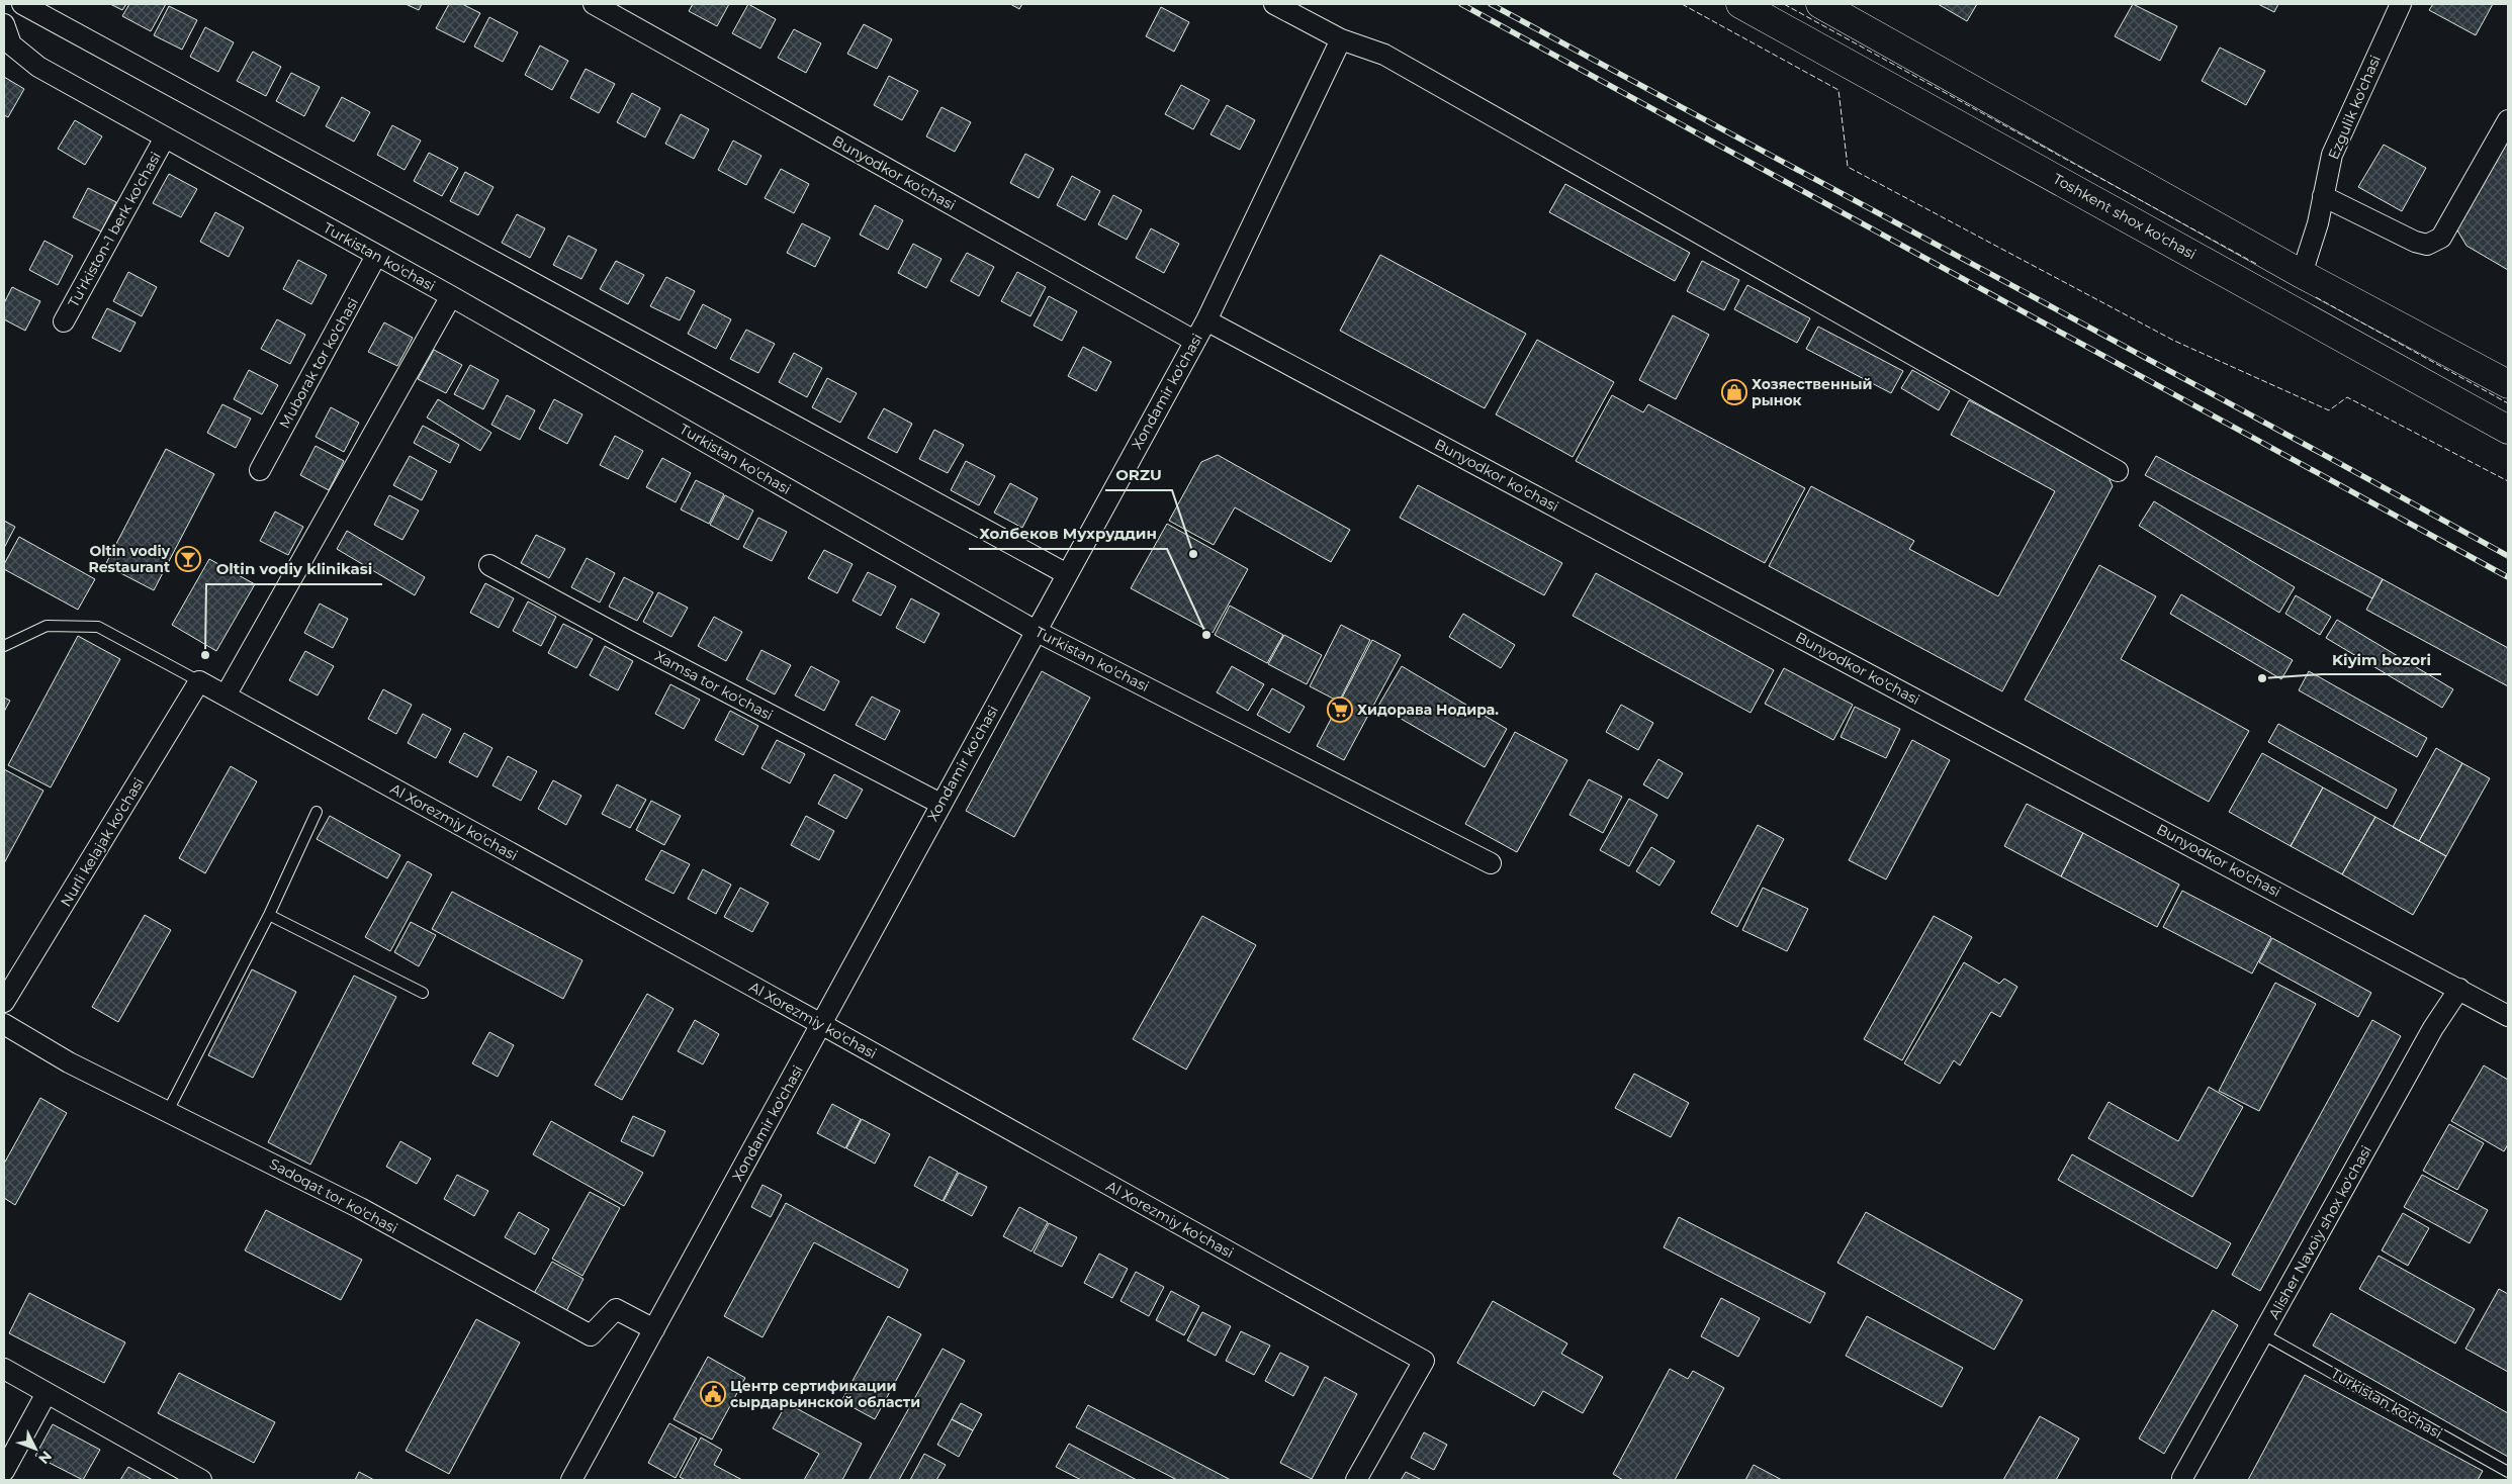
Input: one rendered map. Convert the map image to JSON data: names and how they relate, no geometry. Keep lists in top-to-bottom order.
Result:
{
  "streets": {
    "highway": ["Toshkent shox ko'chasi"],
    "street": [
      "Ezgulik ko'chasi",
      "Bunyodkor ko'chasi",
      "Tu'rkiston-1 berk ko'chasi",
      "Turkistan ko'chasi",
      "Muborak tor ko'chasi",
      "Xondamir ko'chasi",
      "Xamsa tor ko'chasi",
      "Al Xorezmiy ko'chasi",
      "Nurli kelajak ko'chasi",
      "Sadoqat tor ko'chasi",
      "Alisher Navoiy shox ko'chasi"
    ]
  },
  "crossings": [
    ["Bunyodkor ko'chasi", "Xondamir ko'chasi"],
    ["Bunyodkor ko'chasi", "Alisher Navoiy shox ko'chasi"],
    ["Tu'rkiston-1 berk ko'chasi", "Turkistan ko'chasi"],
    ["Turkistan ko'chasi", "Muborak tor ko'chasi"],
    ["Turkistan ko'chasi", "Xondamir ko'chasi"],
    ["Turkistan ko'chasi", "Alisher Navoiy shox ko'chasi"],
    ["Xondamir ko'chasi", "Xamsa tor ko'chasi"],
    ["Xondamir ko'chasi", "Al Xorezmiy ko'chasi"],
    ["Xondamir ko'chasi", "Sadoqat tor ko'chasi"],
    ["Al Xorezmiy ko'chasi", "Nurli kelajak ko'chasi"]
  ],
  "places": {
    "shop": ["Хозяественный рынок"],
    "other": [
      "ORZU",
      "Холбеков Мухруддин",
      "Oltin vodiy klinikasi",
      "Kiyim bozori"
    ],
    "bar": ["Oltin vodiy Restaurant"],
    "supermarket": ["Хидорава Нодира."],
    "public building": ["Центр сертификации сырдарьинской области"]
  },
  "north": "bottom right"
}
